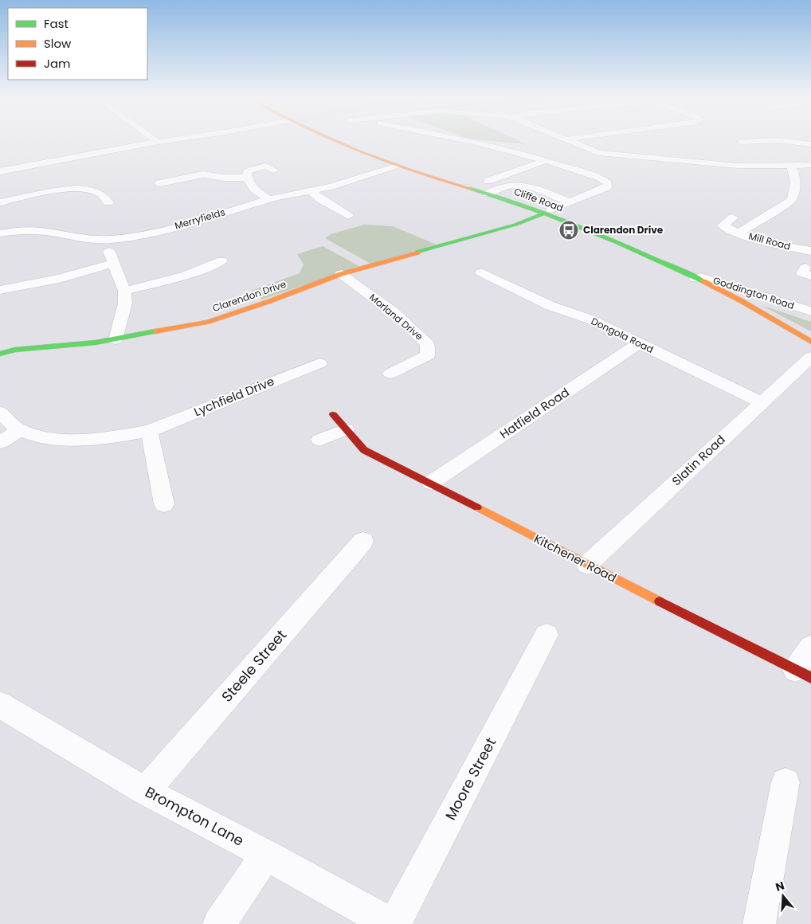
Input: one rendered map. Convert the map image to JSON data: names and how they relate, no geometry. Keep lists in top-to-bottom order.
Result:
{
  "streets": {
    "street": [
      "Cliffe Road",
      "Merryfields",
      "Mill Road",
      "Goddington Road",
      "Clarendon Drive",
      "Morland Drive",
      "Dongola Road",
      "Lychfield Drive",
      "Hatfield Road",
      "Slatin Road",
      "Kitchener Road",
      "Steele Street",
      "Moore Street",
      "Brompton Lane"
    ]
  },
  "crossings": [
    ["Cliffe Road", "Merryfields"],
    ["Cliffe Road", "Goddington Road"],
    ["Cliffe Road", "Clarendon Drive"],
    ["Clarendon Drive", "Morland Drive"],
    ["Dongola Road", "Hatfield Road"],
    ["Dongola Road", "Slatin Road"],
    ["Hatfield Road", "Kitchener Road"],
    ["Slatin Road", "Kitchener Road"],
    ["Steele Street", "Brompton Lane"]
  ],
  "places": {
    "bus stop": ["Clarendon Drive"]
  },
  "legend": ["Fast", "Slow", "Jam"],
  "north": "top"
}
